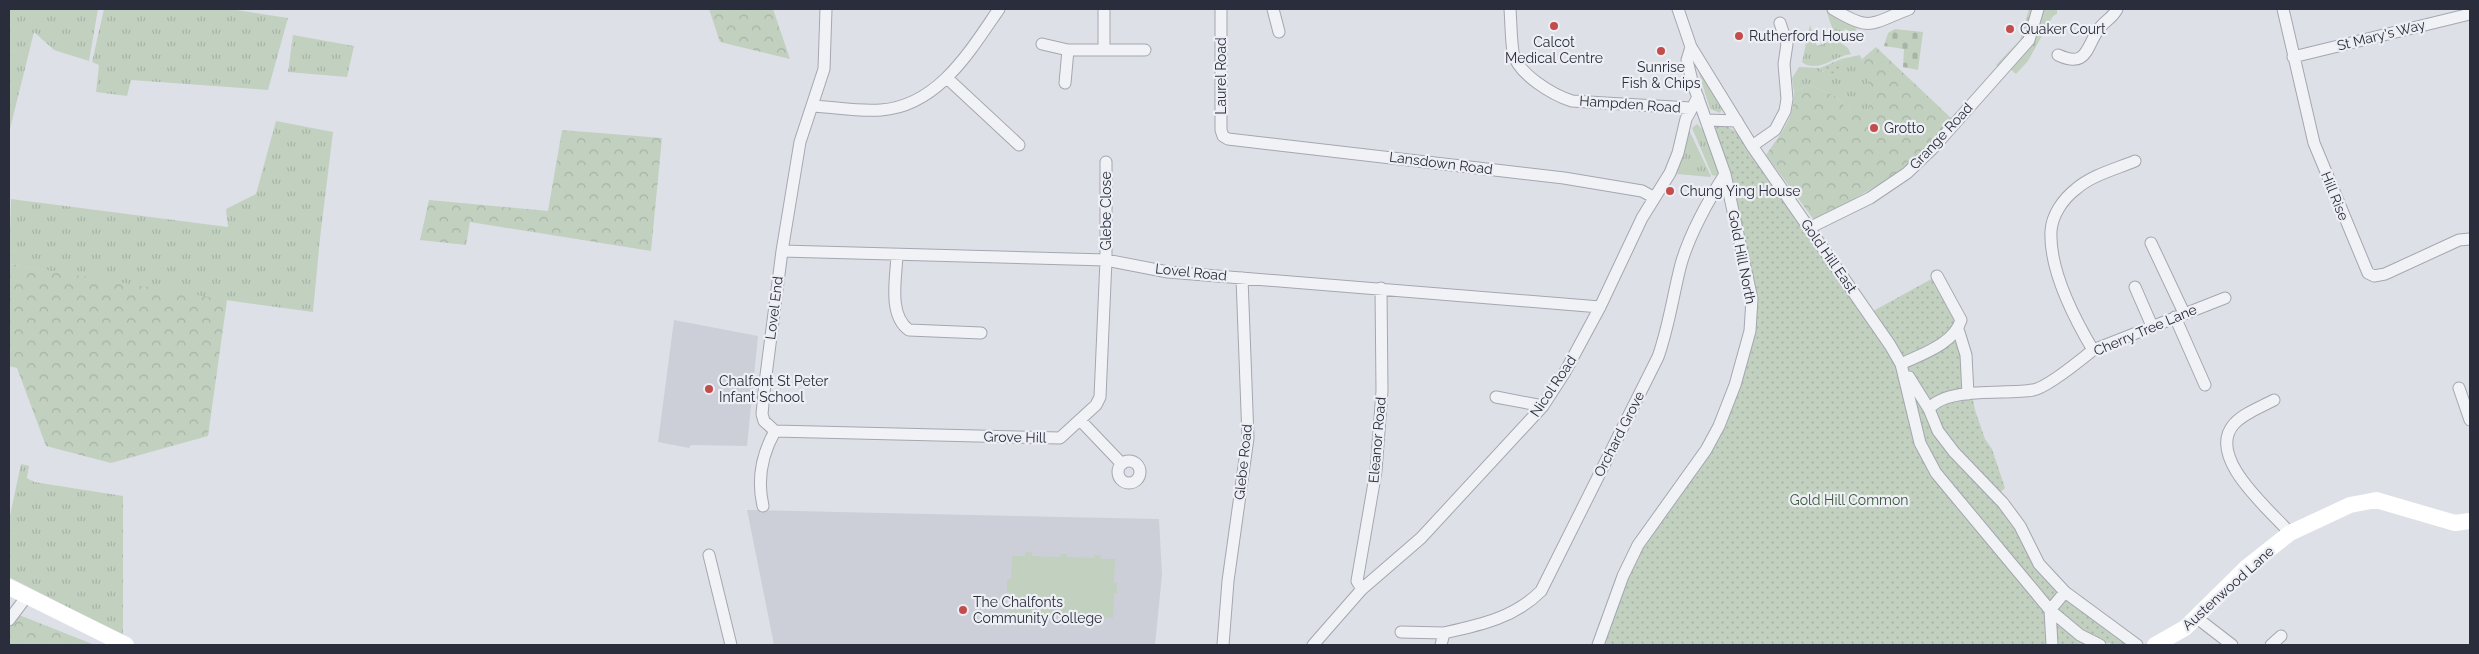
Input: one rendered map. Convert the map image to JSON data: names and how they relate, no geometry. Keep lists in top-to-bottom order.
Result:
{
  "streets": {
    "street": [
      "St Mary's Way",
      "Laurel Road",
      "Hampden Road",
      "Grange Road",
      "Lansdown Road",
      "Hill Rise",
      "Glebe Close",
      "Gold Hill East",
      "Gold Hill North",
      "Lovel Road",
      "Lovel End",
      "Cherry Tree Lane",
      "Nicol Road",
      "Orchard Grove",
      "Grove Hill",
      "Eleanor Road",
      "Glebe Road",
      "Austenwood Lane"
    ]
  },
  "crossings": [
    ["St Mary's Way", "Hill Rise"],
    ["Laurel Road", "Lansdown Road"],
    ["Hampden Road", "Nicol Road"],
    ["Grange Road", "Gold Hill East"],
    ["Lansdown Road", "Nicol Road"],
    ["Glebe Close", "Lovel Road"],
    ["Glebe Close", "Grove Hill"],
    ["Gold Hill East", "Gold Hill North"],
    ["Gold Hill East", "Cherry Tree Lane"],
    ["Gold Hill North", "Nicol Road"],
    ["Gold Hill North", "Orchard Grove"],
    ["Lovel Road", "Lovel End"],
    ["Lovel Road", "Nicol Road"],
    ["Lovel Road", "Grove Hill"],
    ["Lovel Road", "Eleanor Road"],
    ["Lovel Road", "Glebe Road"],
    ["Lovel End", "Grove Hill"],
    ["Nicol Road", "Eleanor Road"]
  ],
  "parks": ["Gold Hill Common"],
  "places": [
    "Calcot Medical Centre",
    "Quaker Court",
    "Rutherford House",
    "Sunrise Fish & Chips",
    "Grotto",
    "Chung Ying House",
    "Chalfont St Peter Infant School",
    "The Chalfonts Community College"
  ]
}
